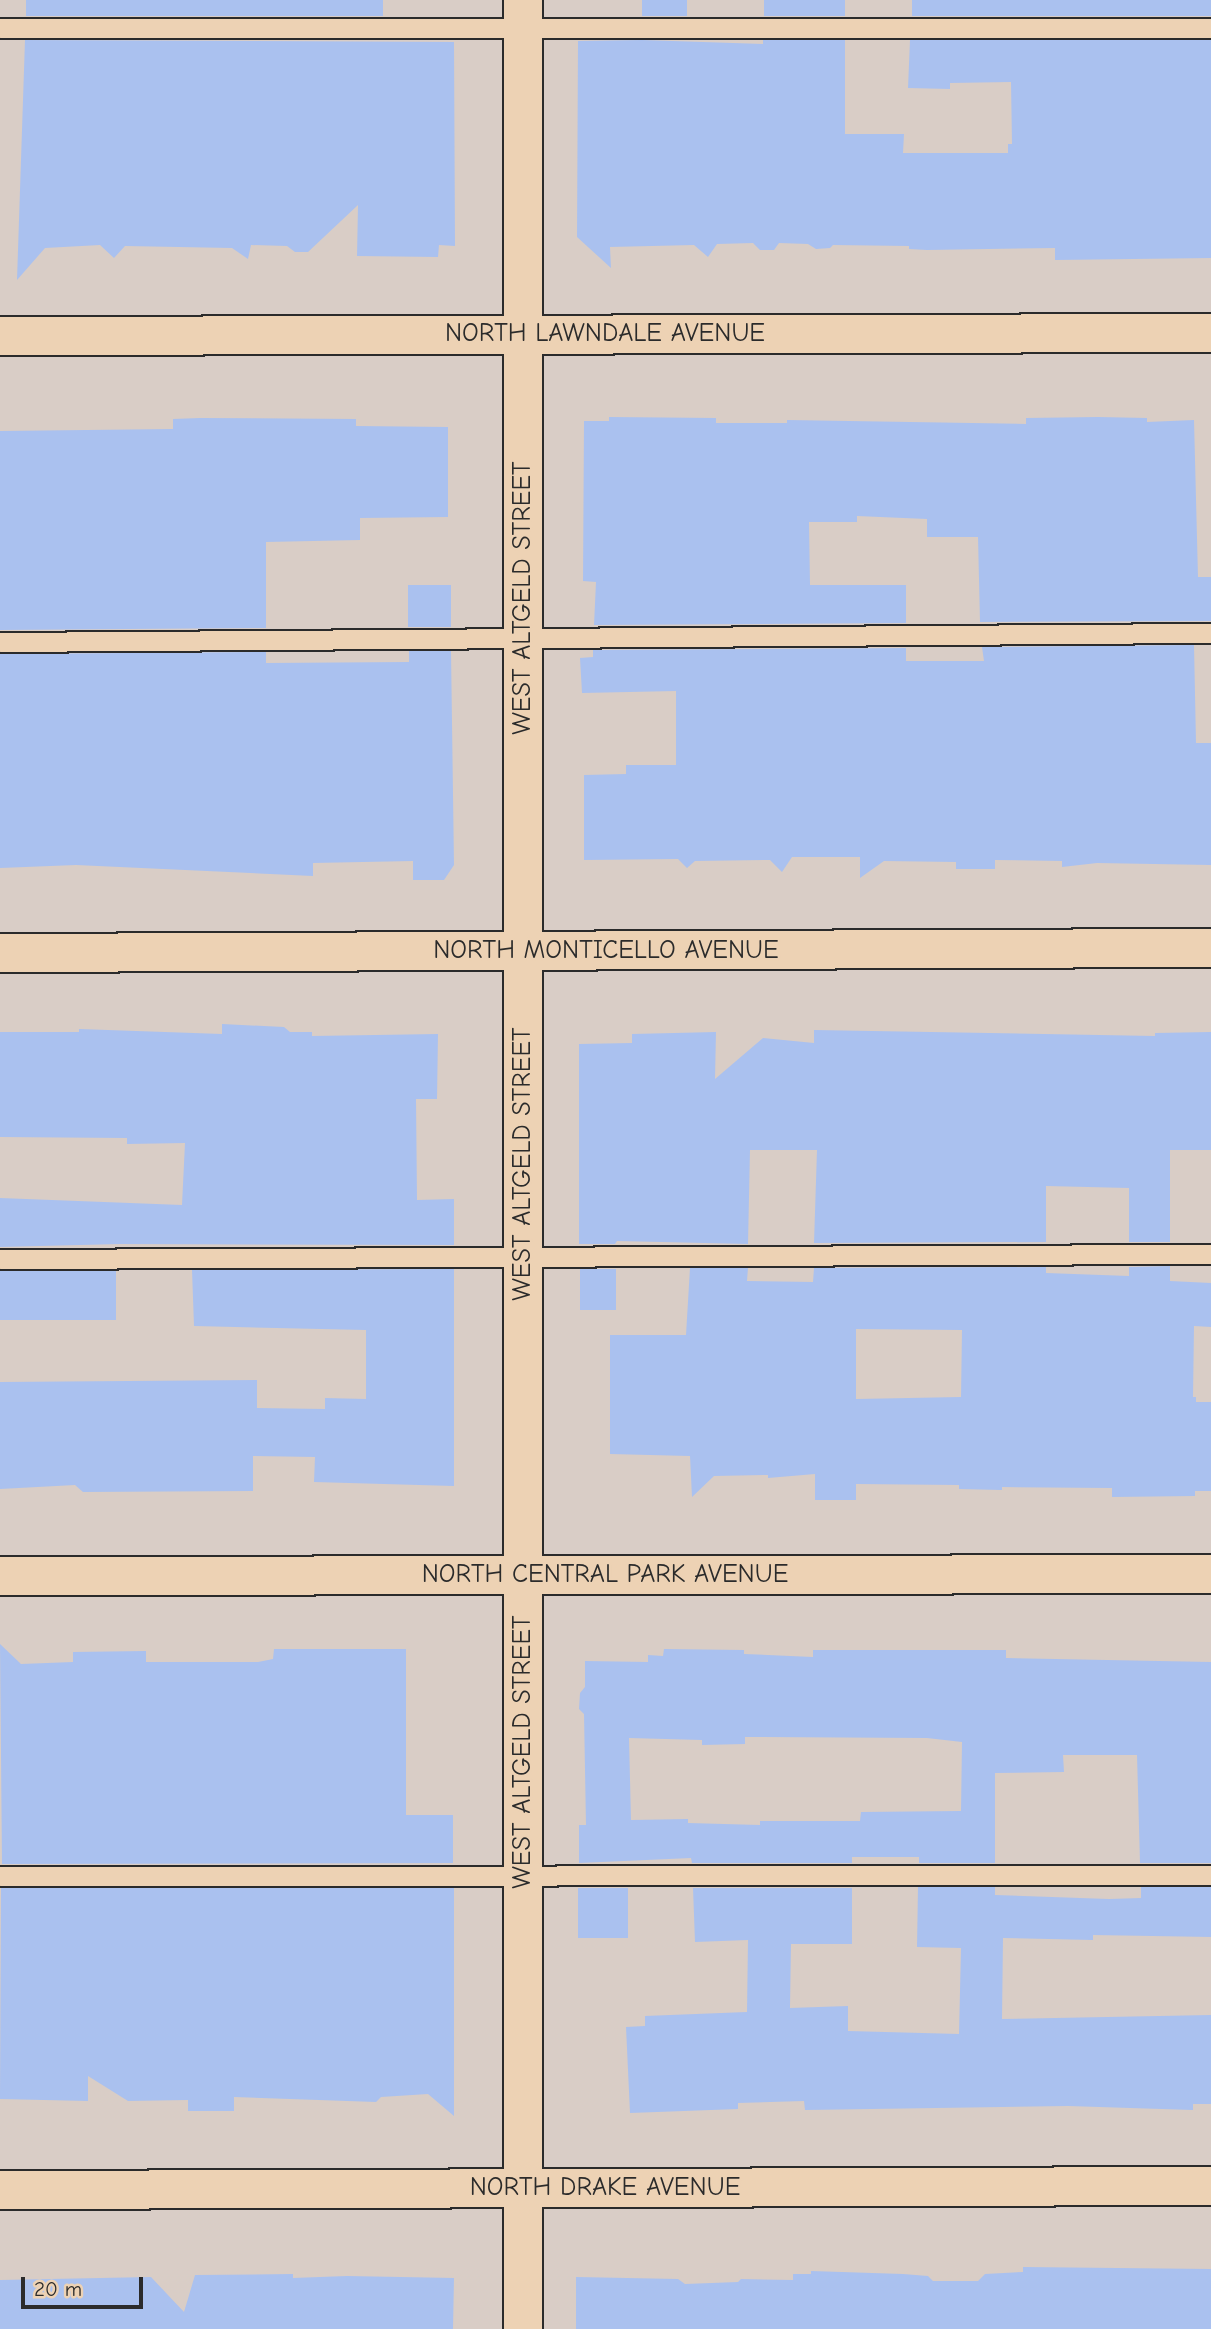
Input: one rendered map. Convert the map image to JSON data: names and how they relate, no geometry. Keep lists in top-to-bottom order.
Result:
{
  "streets": {
    "street": [
      "NORTH LAWNDALE AVENUE",
      "WEST ALTGELD STREET",
      "NORTH MONTICELLO AVENUE",
      "NORTH CENTRAL PARK AVENUE",
      "NORTH DRAKE AVENUE"
    ]
  },
  "crossings": [
    ["NORTH LAWNDALE AVENUE", "WEST ALTGELD STREET"],
    ["WEST ALTGELD STREET", "NORTH MONTICELLO AVENUE"],
    ["WEST ALTGELD STREET", "NORTH CENTRAL PARK AVENUE"],
    ["WEST ALTGELD STREET", "NORTH DRAKE AVENUE"]
  ],
  "scale_bar": "20 m"
}
